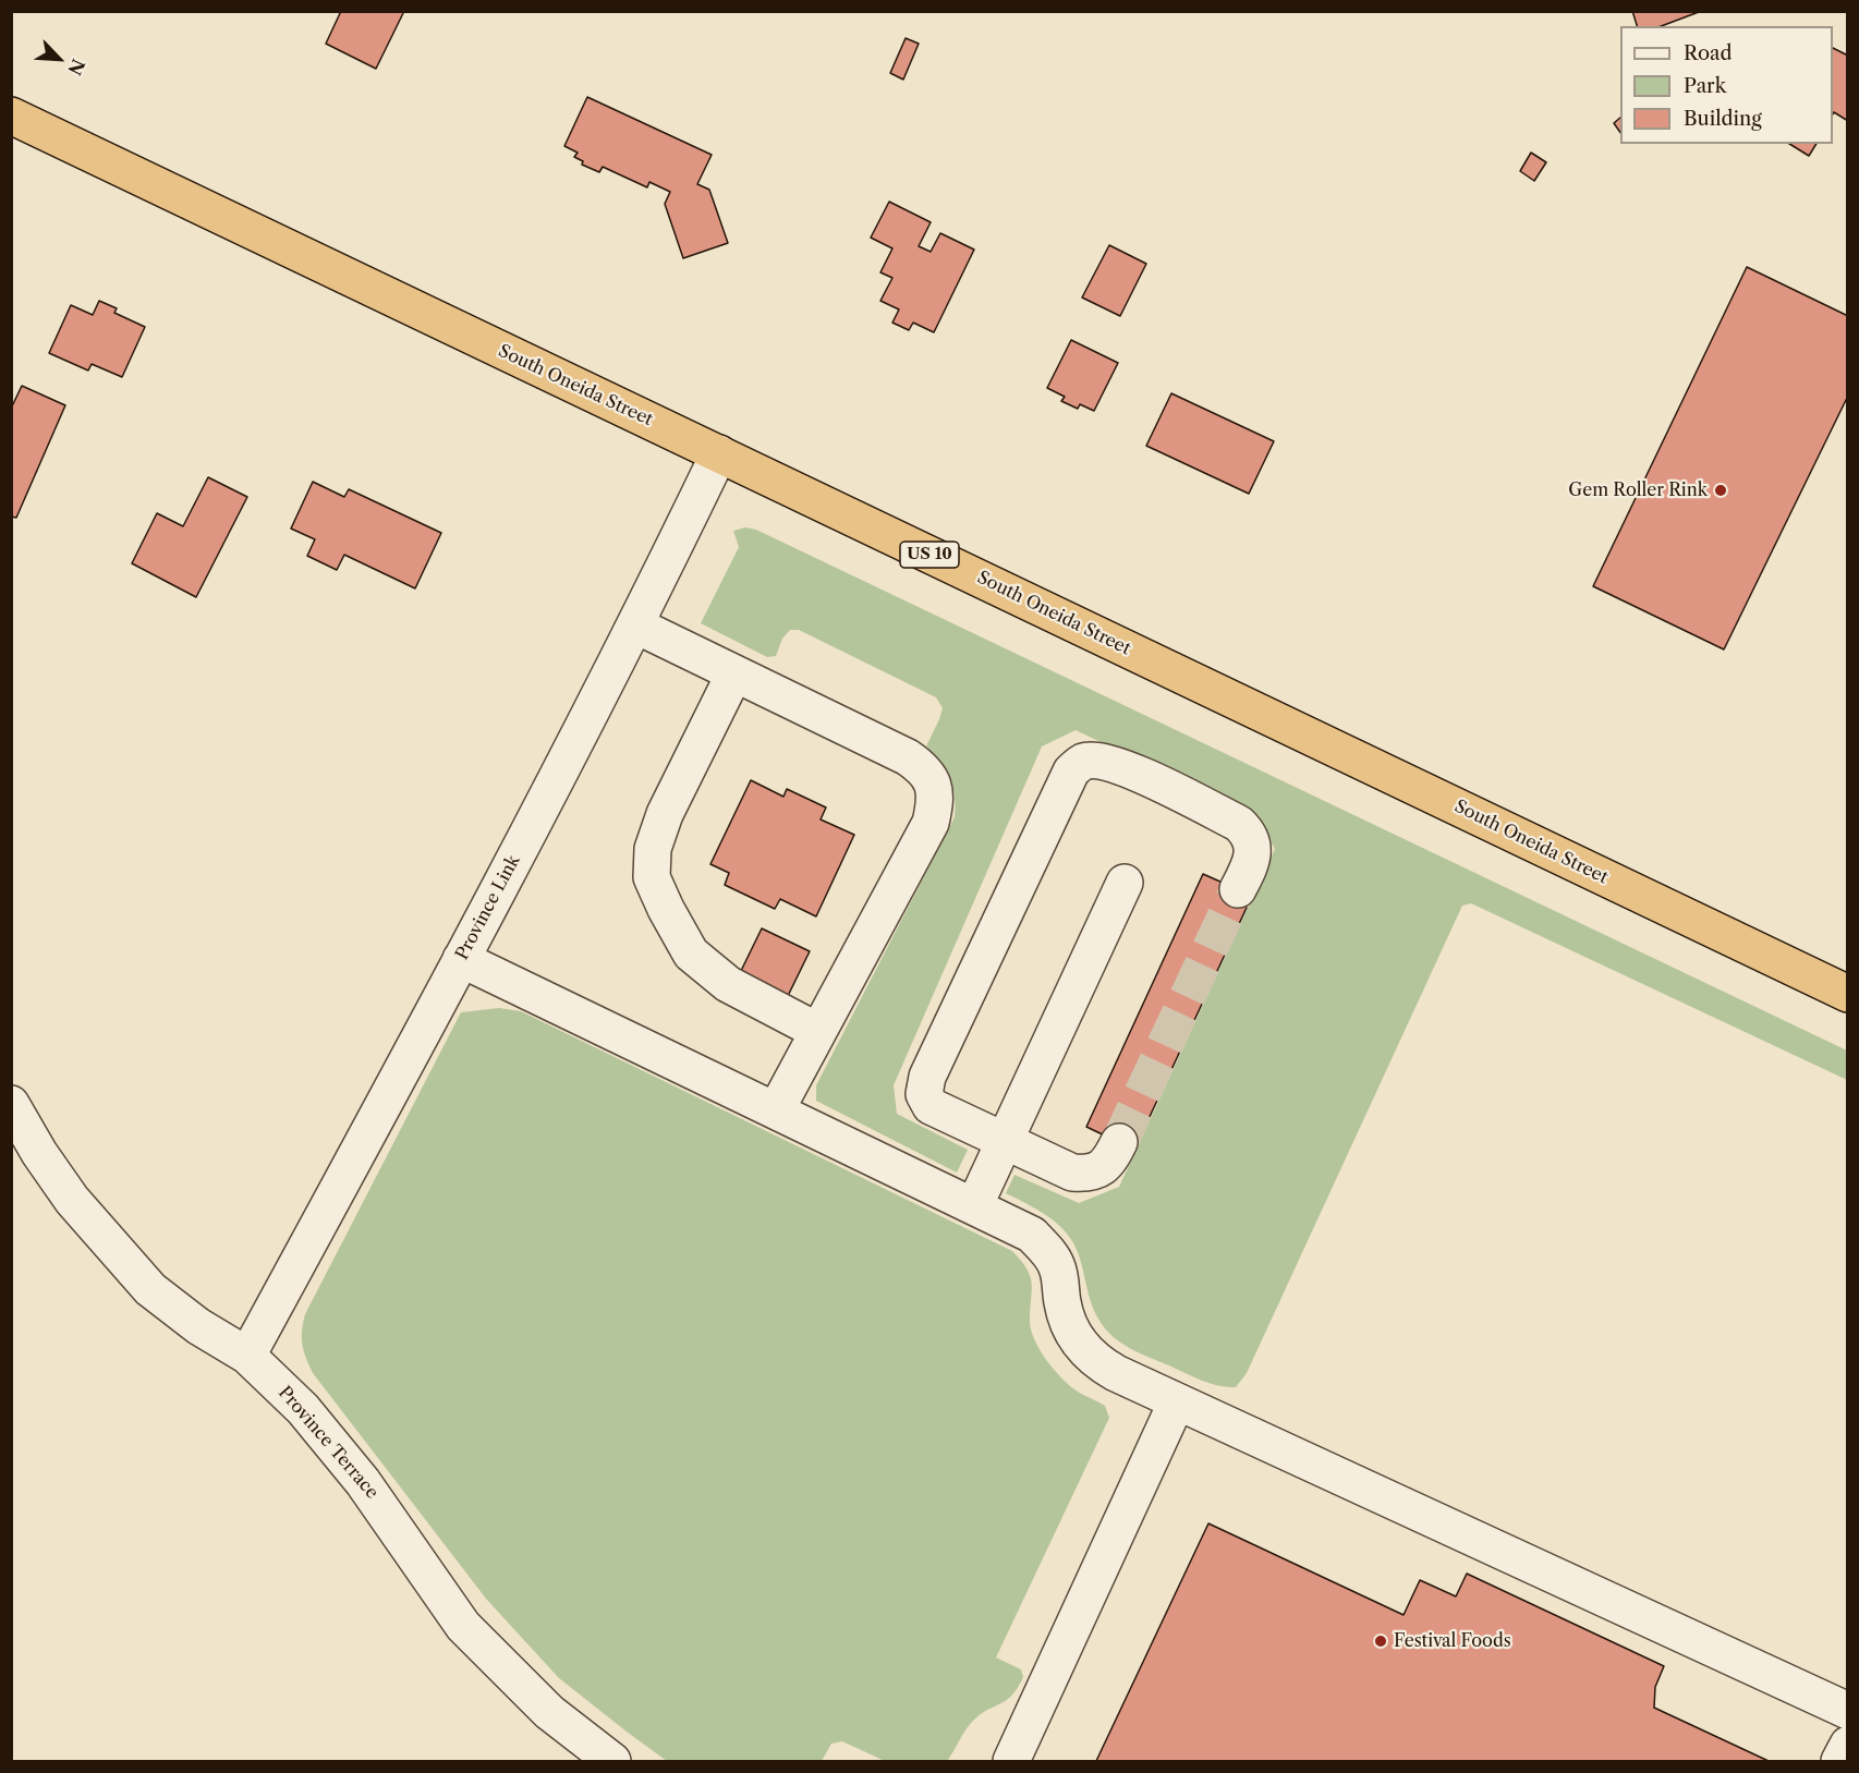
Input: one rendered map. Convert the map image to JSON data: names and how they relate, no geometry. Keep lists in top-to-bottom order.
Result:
{
  "streets": {
    "highway": ["South Oneida Street", "US 10"],
    "street": ["Province Link", "Province Terrace"]
  },
  "crossings": [
    ["South Oneida Street", "Province Link"],
    ["Province Link", "Province Terrace"]
  ],
  "places": ["Gem Roller Rink", "Festival Foods"],
  "legend": ["Road", "Park", "Building"],
  "north": "bottom right"
}
